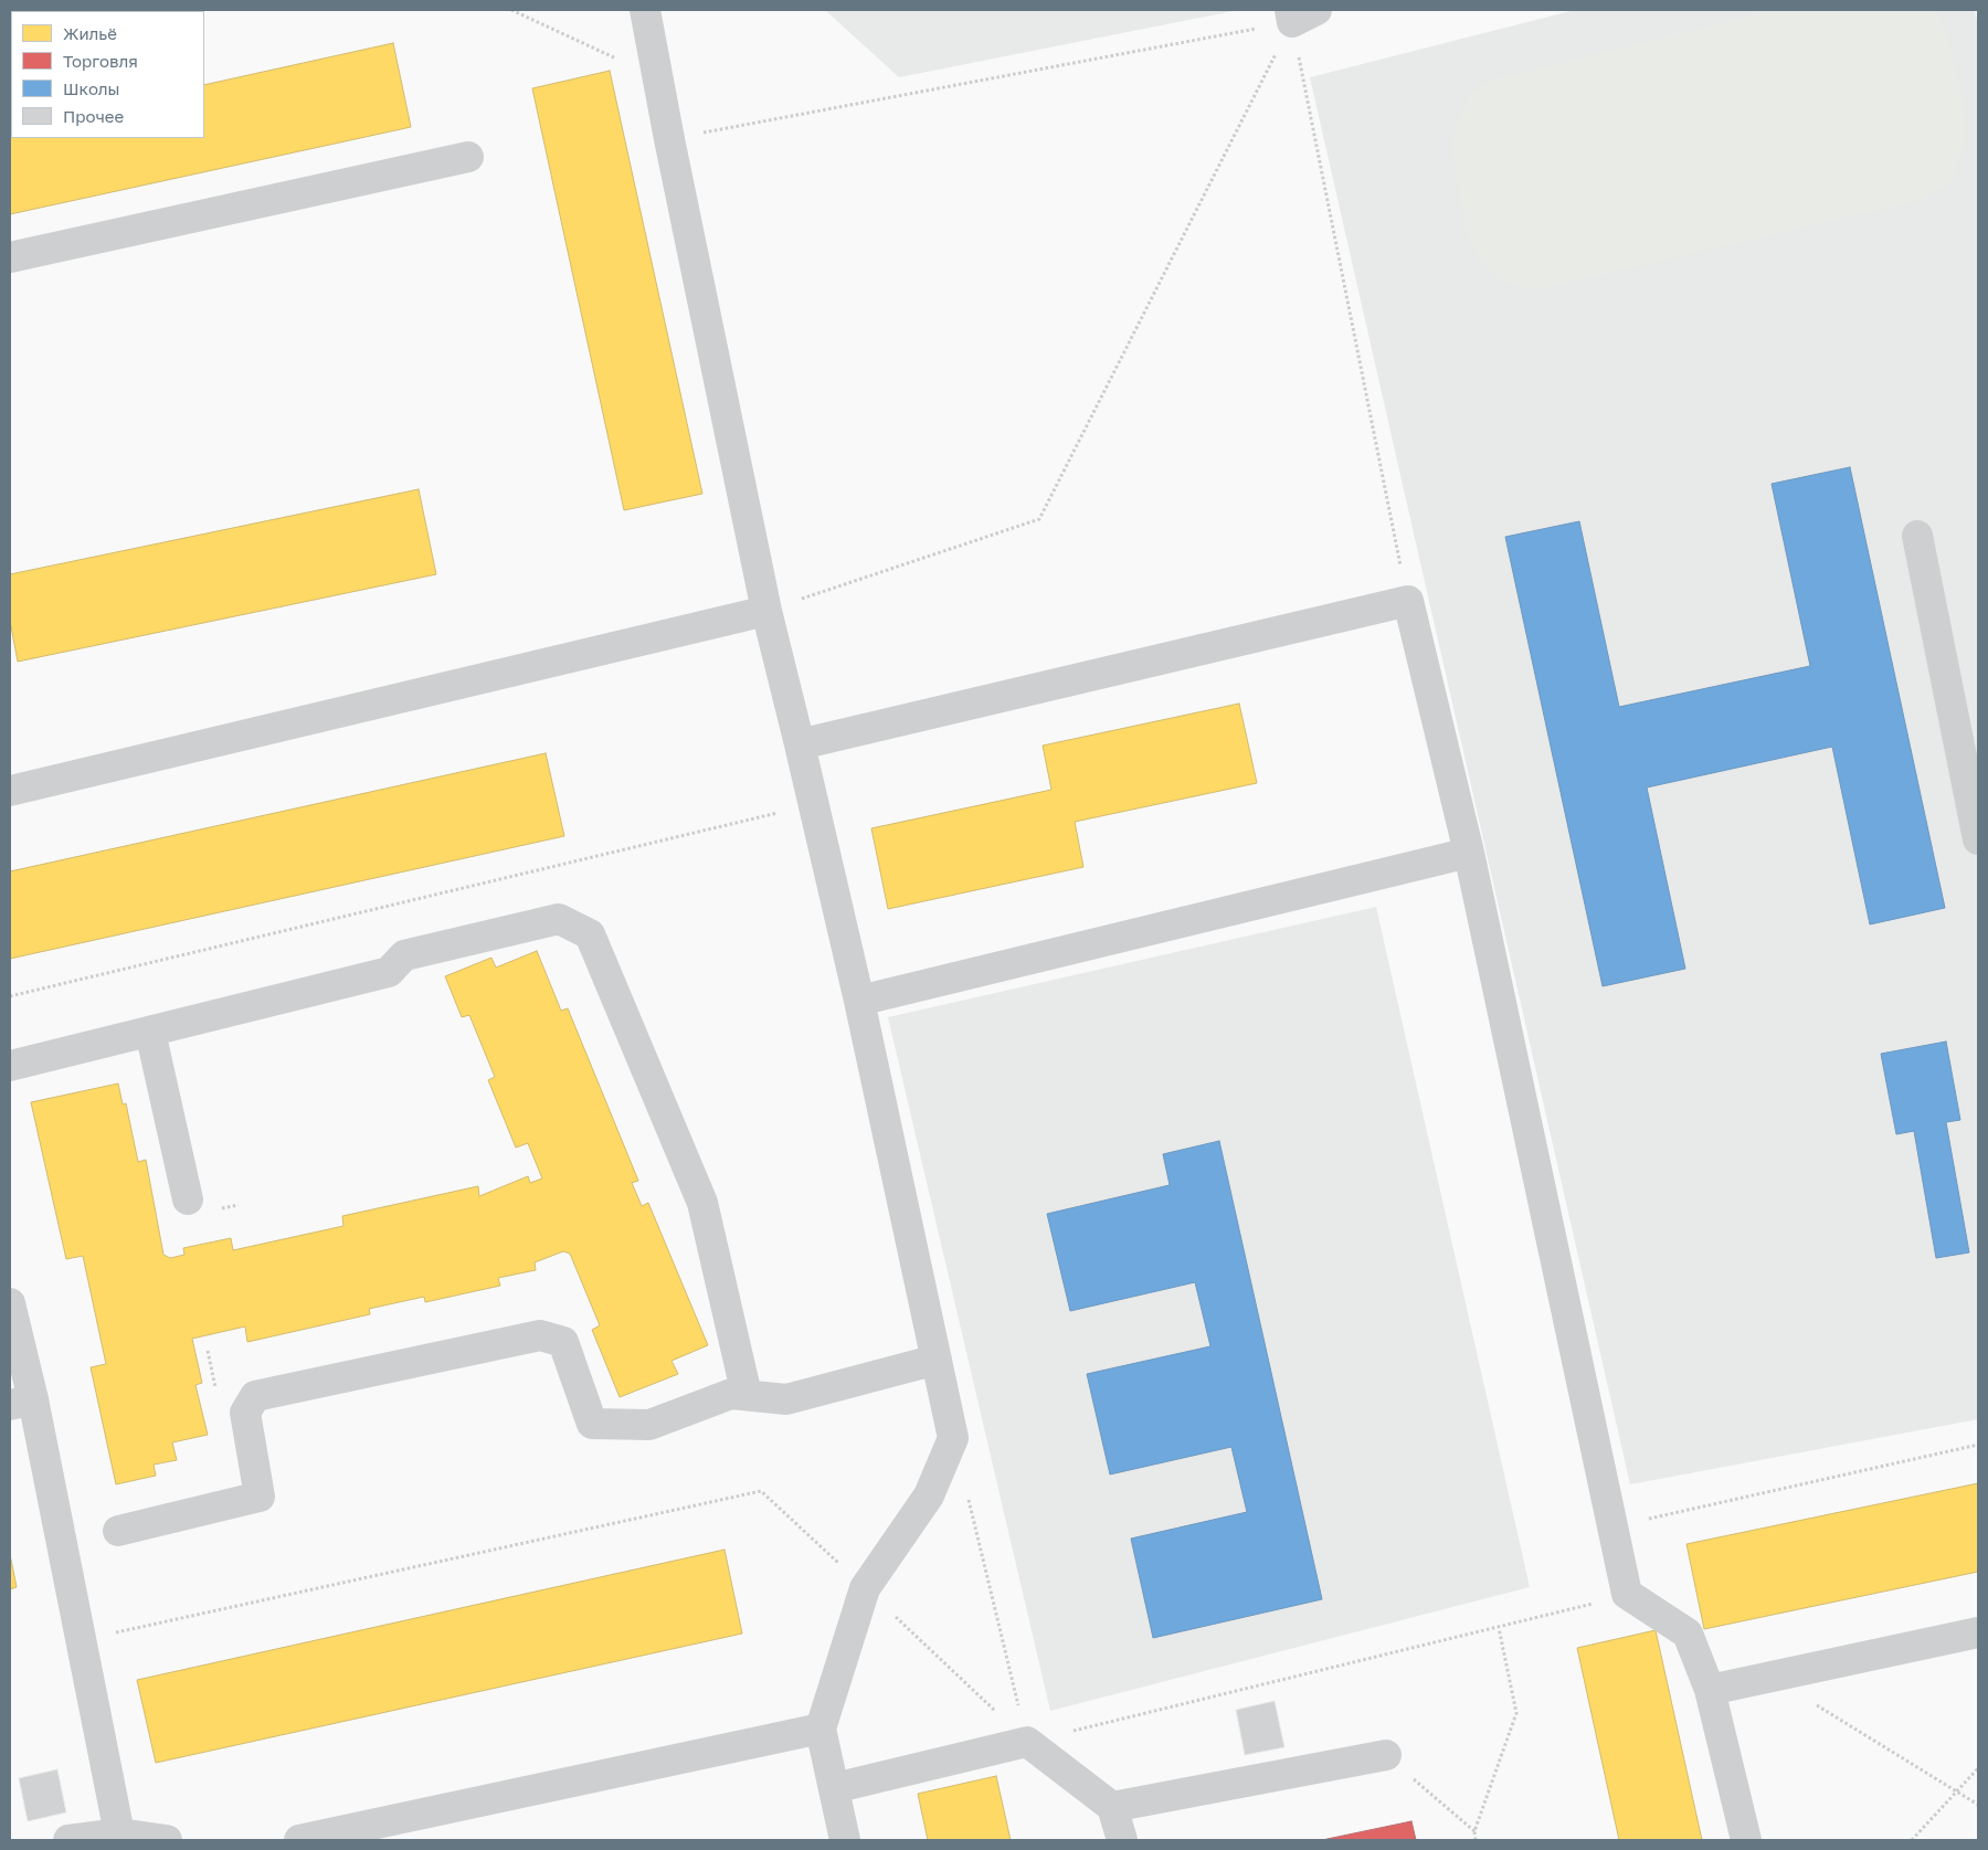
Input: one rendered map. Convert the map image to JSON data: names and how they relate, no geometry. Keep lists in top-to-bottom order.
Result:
{
  "legend": [
    "Жильё",
    "Торговля",
    "Школы",
    "Прочее"
  ]
}
